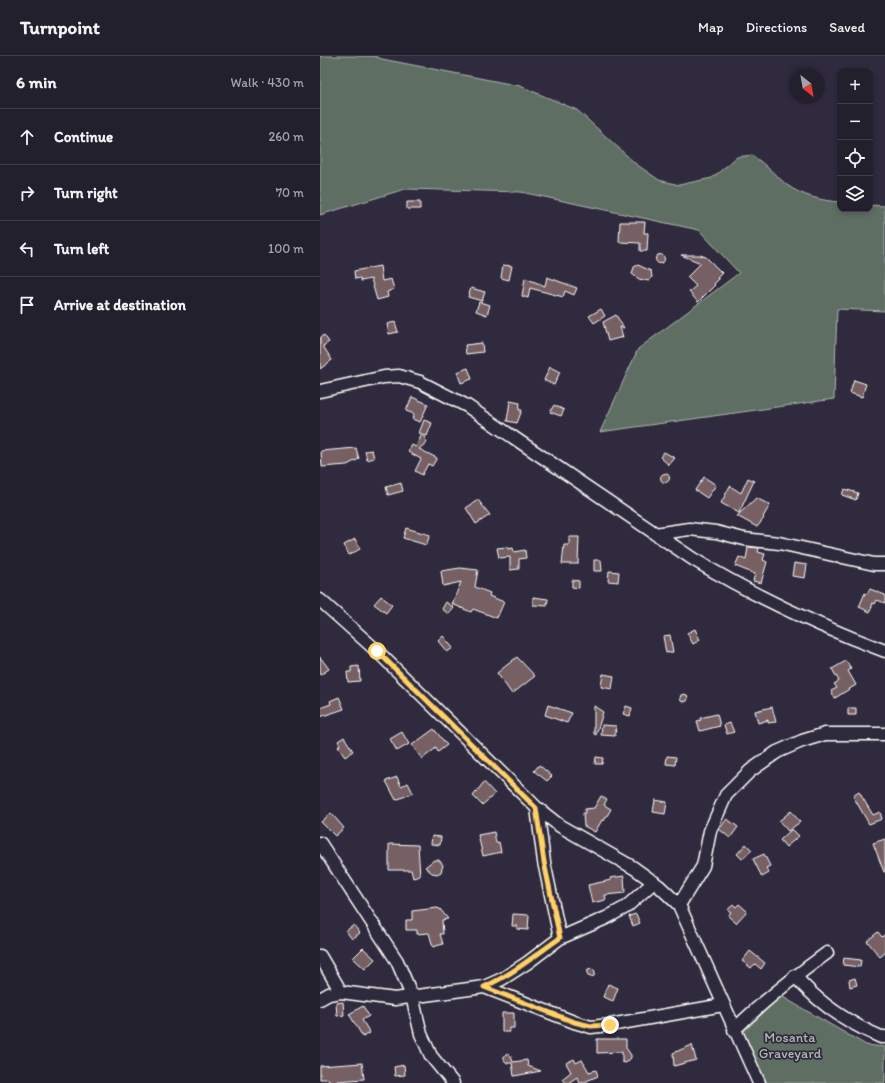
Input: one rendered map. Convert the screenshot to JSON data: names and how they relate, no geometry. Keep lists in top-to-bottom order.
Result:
{
  "parks": ["Mosanta Graveyard"],
  "north": "bottom right",
  "page": {
    "header": "Turnpoint",
    "nav": ["Map", "Directions", "Saved"],
    "heading": ["6 min", "Walk · 430 m"],
    "map_buttons": ["+", "−"],
    "list": [
      ["Continue", "260 m"],
      ["Turn right", "70 m"],
      ["Turn left", "100 m"],
      "Arrive at destination"
    ]
  }
}
